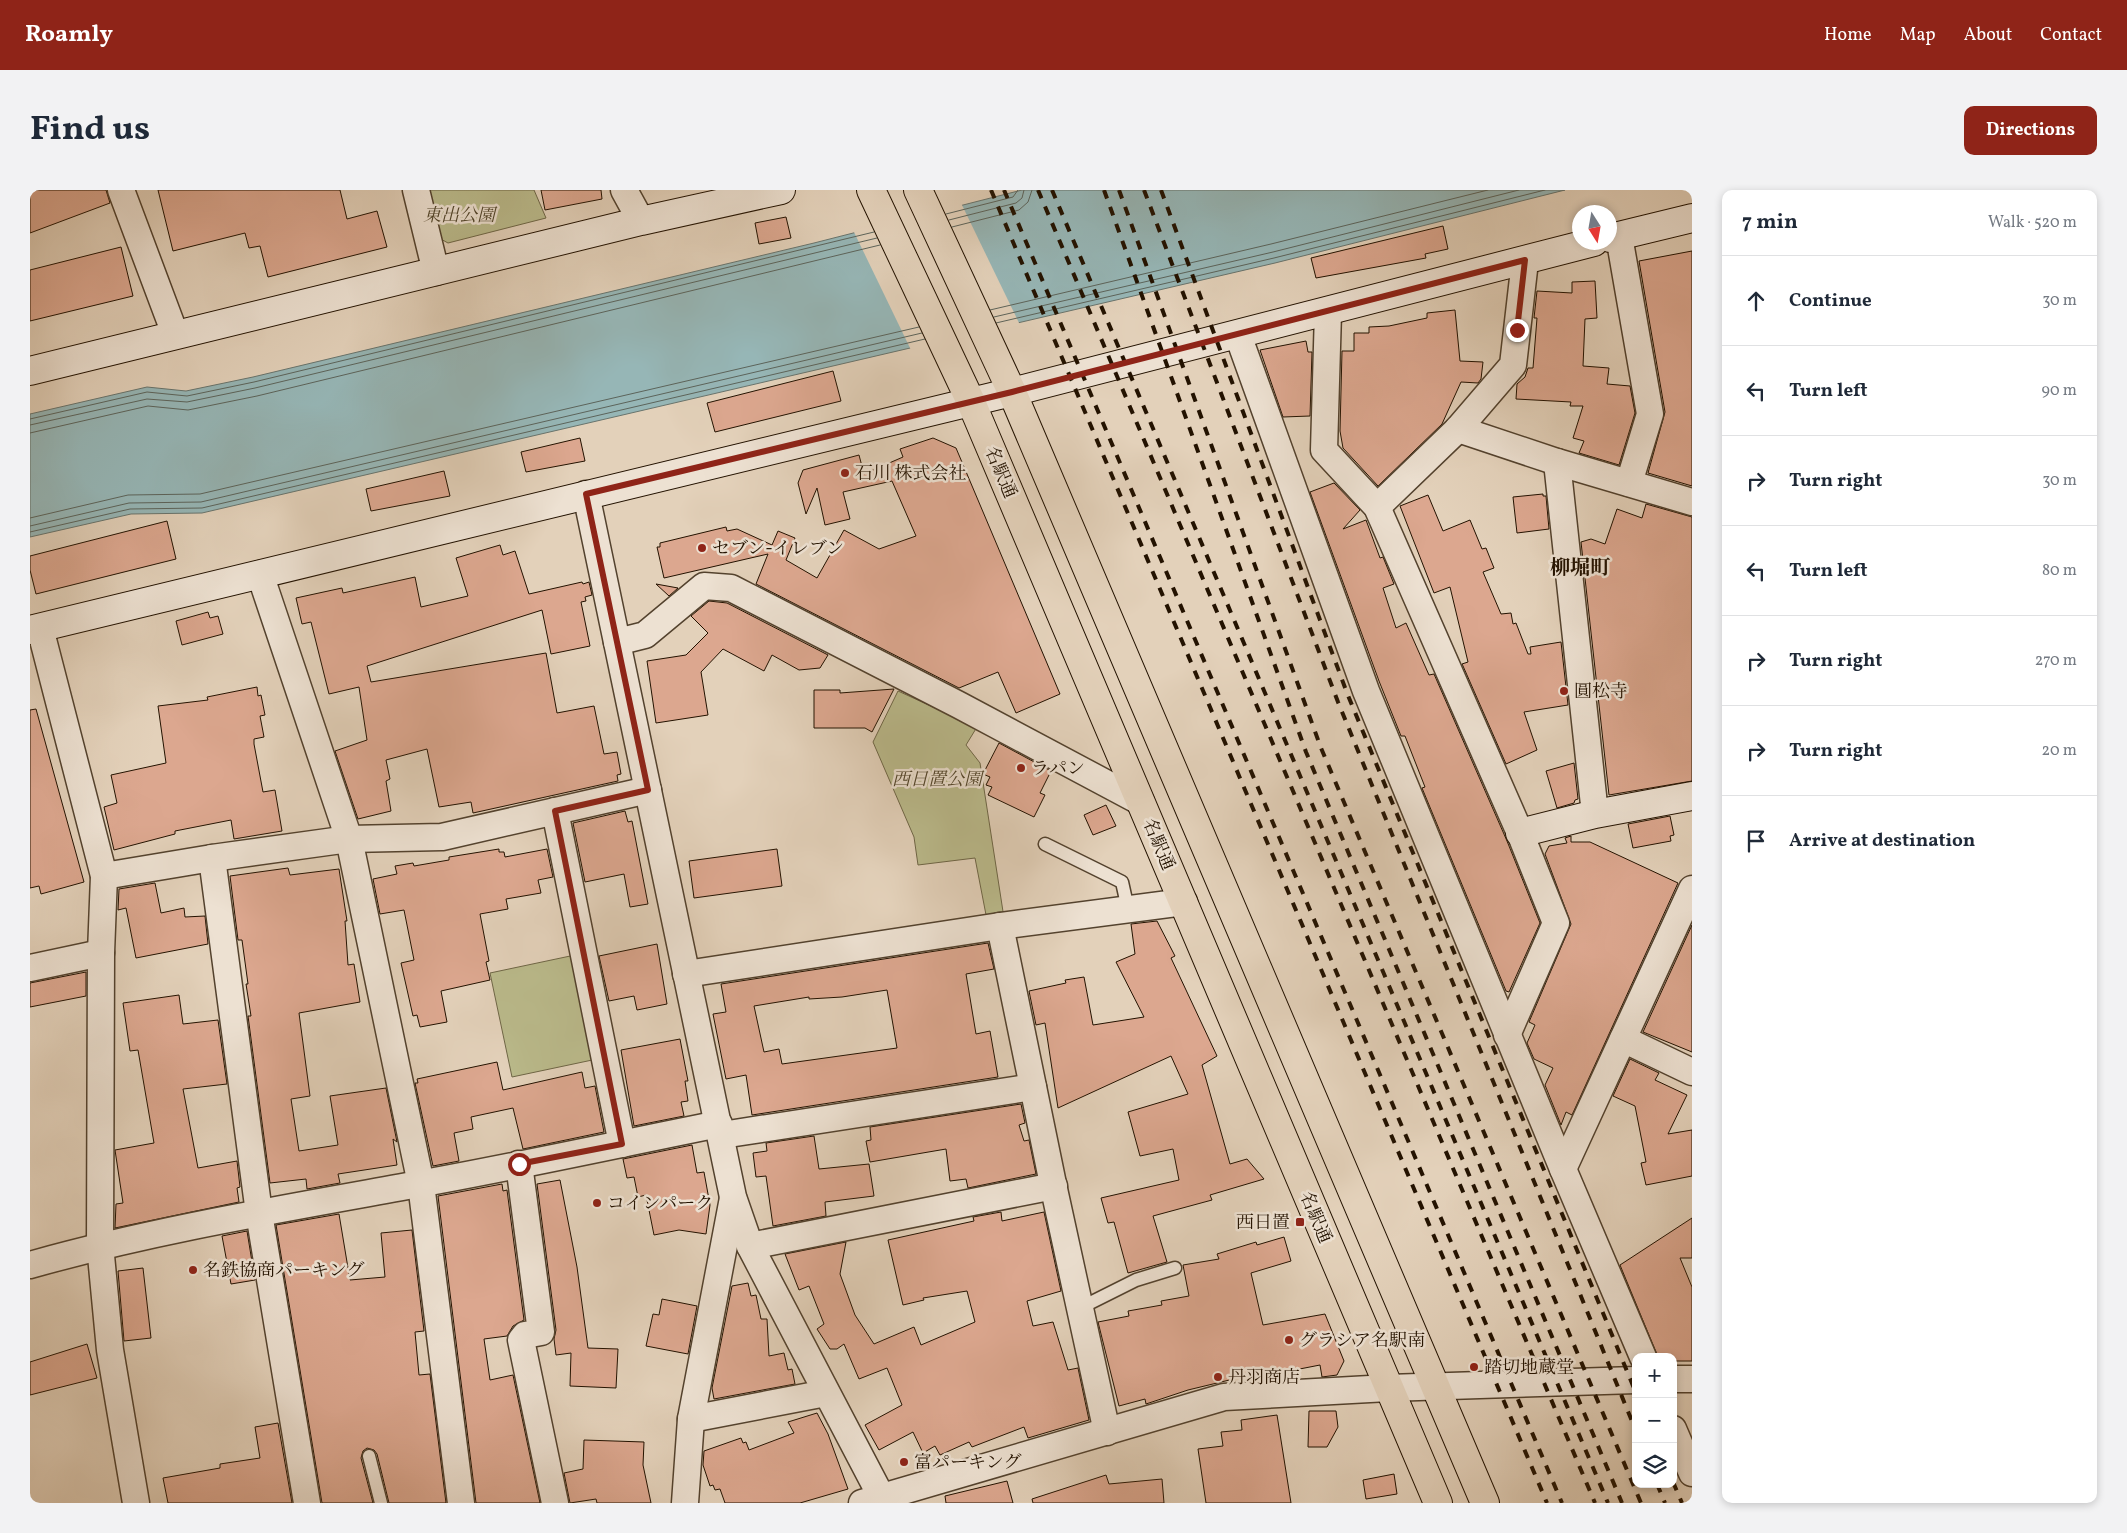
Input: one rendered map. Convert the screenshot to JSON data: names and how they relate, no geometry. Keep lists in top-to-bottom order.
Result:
{
  "streets": {
    "main road": ["名駅通"]
  },
  "districts": ["柳堀町"],
  "parks": ["東出公園", "西日置公園"],
  "places": {
    "other": [
      "石川 株式会社",
      "セブン-イレブン",
      "圓松寺",
      "ラパン",
      "コインパーク",
      "名鉄協商パーキング",
      "グラシア名駅南",
      "踏切地蔵堂",
      "丹羽商店",
      "富パーキング"
    ],
    "transit": ["西日置"]
  },
  "north": "bottom",
  "page": {
    "header": "Roamly",
    "nav": [
      "Home",
      "Map",
      "About",
      "Contact"
    ],
    "title": "Find us",
    "buttons": "Directions",
    "heading": ["7 min", "Walk · 520 m"],
    "list": [
      ["Continue", "30 m"],
      ["Turn left", "90 m"],
      ["Turn right", "30 m"],
      ["Turn left", "80 m"],
      ["Turn right", "270 m"],
      ["Turn right", "20 m"],
      "Arrive at destination"
    ],
    "map_buttons": ["+", "−"]
  }
}
